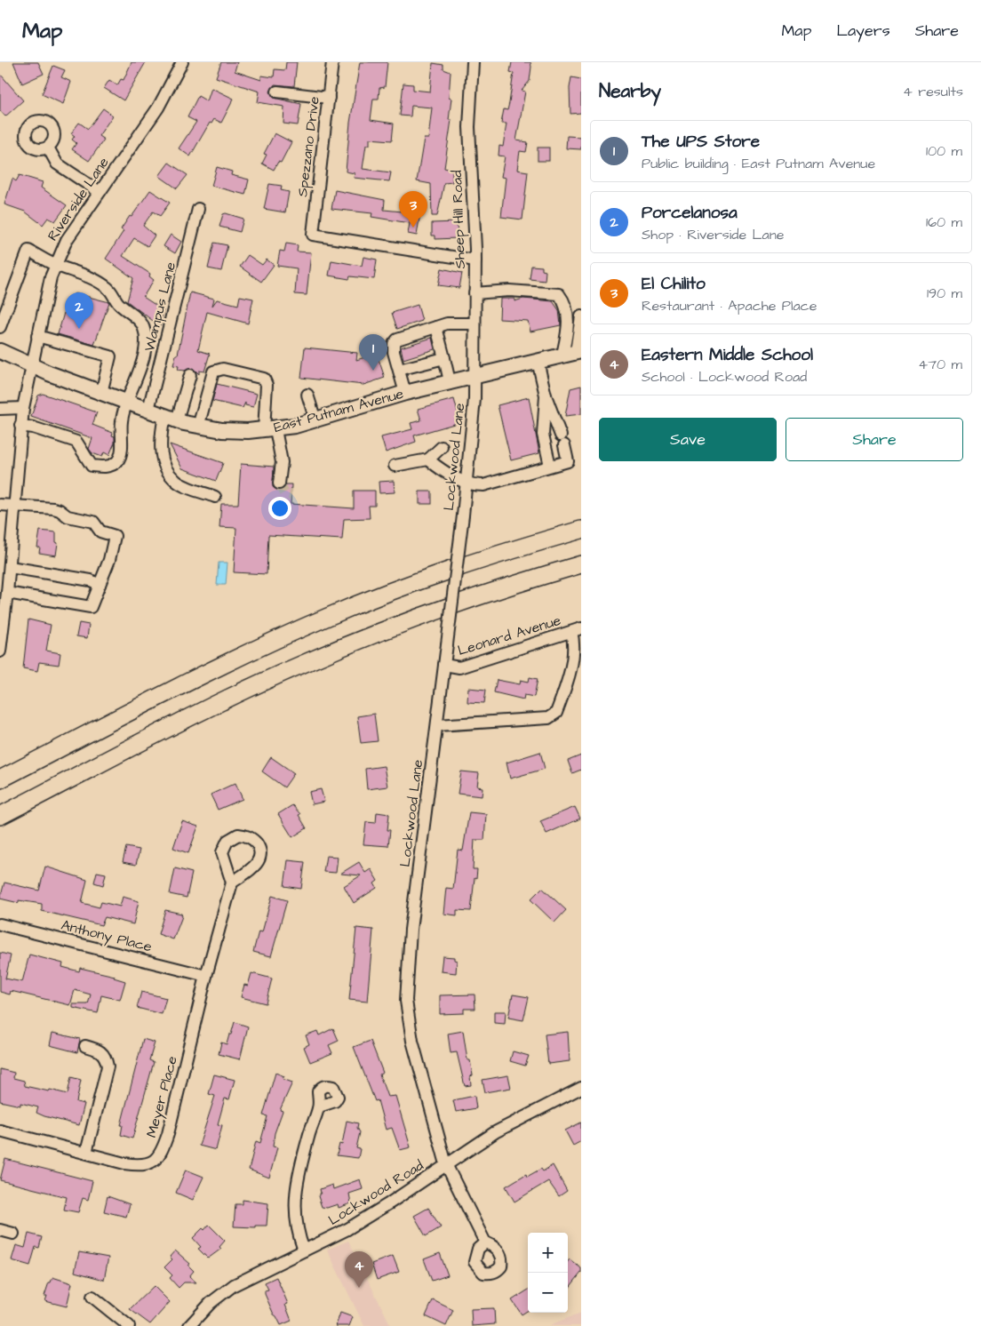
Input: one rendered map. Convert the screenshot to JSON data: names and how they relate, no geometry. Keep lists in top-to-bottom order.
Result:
{
  "streets": {
    "main road": ["East Putnam Avenue"],
    "street": [
      "Spezzano Drive",
      "Riverside Lane",
      "Sheep Hill Road",
      "Wampus Lane",
      "Lockwood Lane",
      "Leonard Avenue",
      "Anthony Place",
      "Meyer Place",
      "Lockwood Road"
    ]
  },
  "crossings": [
    ["Spezzano Drive", "Sheep Hill Road"],
    ["Riverside Lane", "East Putnam Avenue"],
    ["Sheep Hill Road", "East Putnam Avenue"],
    ["Sheep Hill Road", "Lockwood Lane"],
    ["Wampus Lane", "East Putnam Avenue"],
    ["East Putnam Avenue", "Lockwood Lane"],
    ["Lockwood Lane", "Leonard Avenue"],
    ["Lockwood Lane", "Lockwood Road"],
    ["Anthony Place", "Meyer Place"]
  ],
  "page": {
    "header": "Map",
    "nav": ["Map", "Layers", "Share"],
    "heading": ["Nearby", "4 results"],
    "list": [
      {
        "mark": "1",
        "name": "The UPS Store",
        "note": "Public building · East Putnam Avenue",
        "value": "100 m"
      },
      {
        "mark": "2",
        "name": "Porcelanosa",
        "note": "Shop · Riverside Lane",
        "value": "160 m"
      },
      {
        "mark": "3",
        "name": "El Chilito",
        "note": "Restaurant · Apache Place",
        "value": "190 m"
      },
      {
        "mark": "4",
        "name": "Eastern Middle School",
        "note": "School · Lockwood Road",
        "value": "470 m"
      }
    ],
    "pins": [
      "3",
      "2",
      "1",
      "4"
    ],
    "buttons": ["Save", "Share"],
    "map_buttons": ["+", "−"]
  }
}
